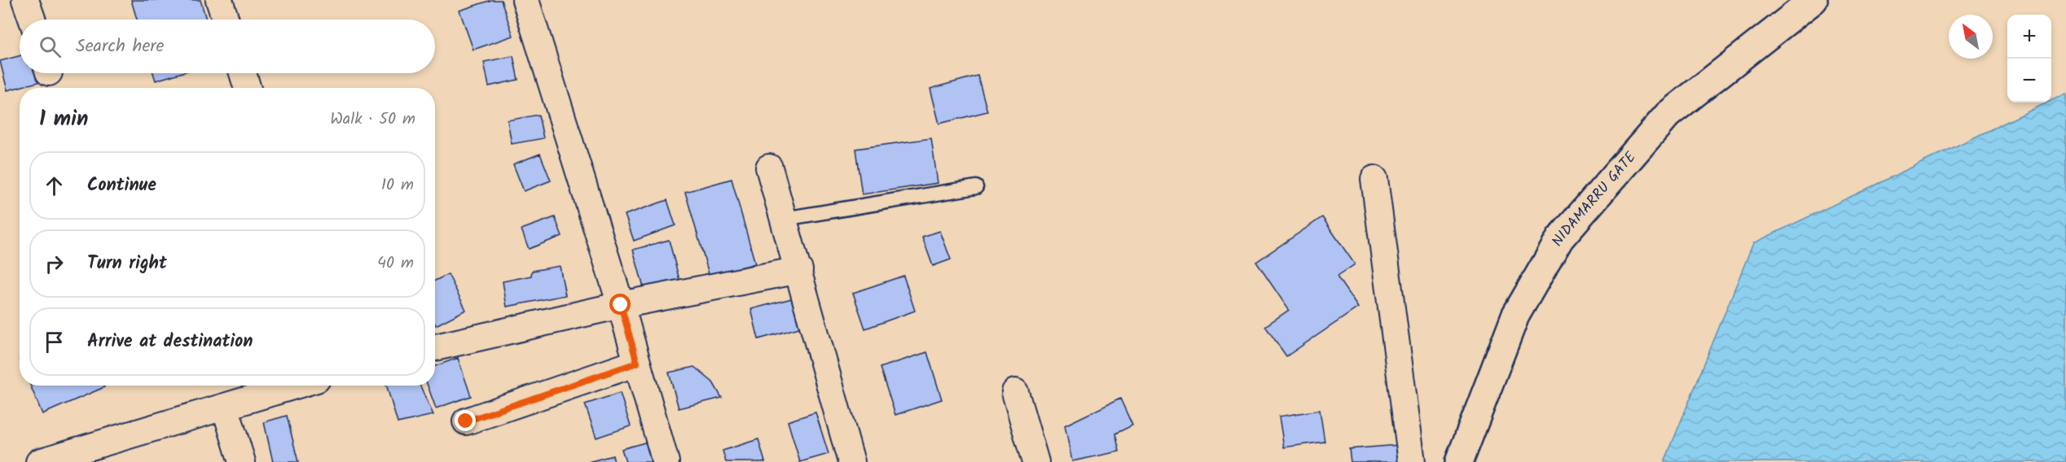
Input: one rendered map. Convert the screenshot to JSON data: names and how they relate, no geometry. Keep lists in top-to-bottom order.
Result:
{
  "streets": {
    "main road": ["NIDAMARRU GATE"]
  },
  "north": "top left",
  "page": {
    "map_buttons": ["+", "−"],
    "search": "Search here",
    "heading": ["1 min", "Walk · 50 m"],
    "list": [
      ["Continue", "10 m"],
      ["Turn right", "40 m"],
      "Arrive at destination"
    ]
  }
}
